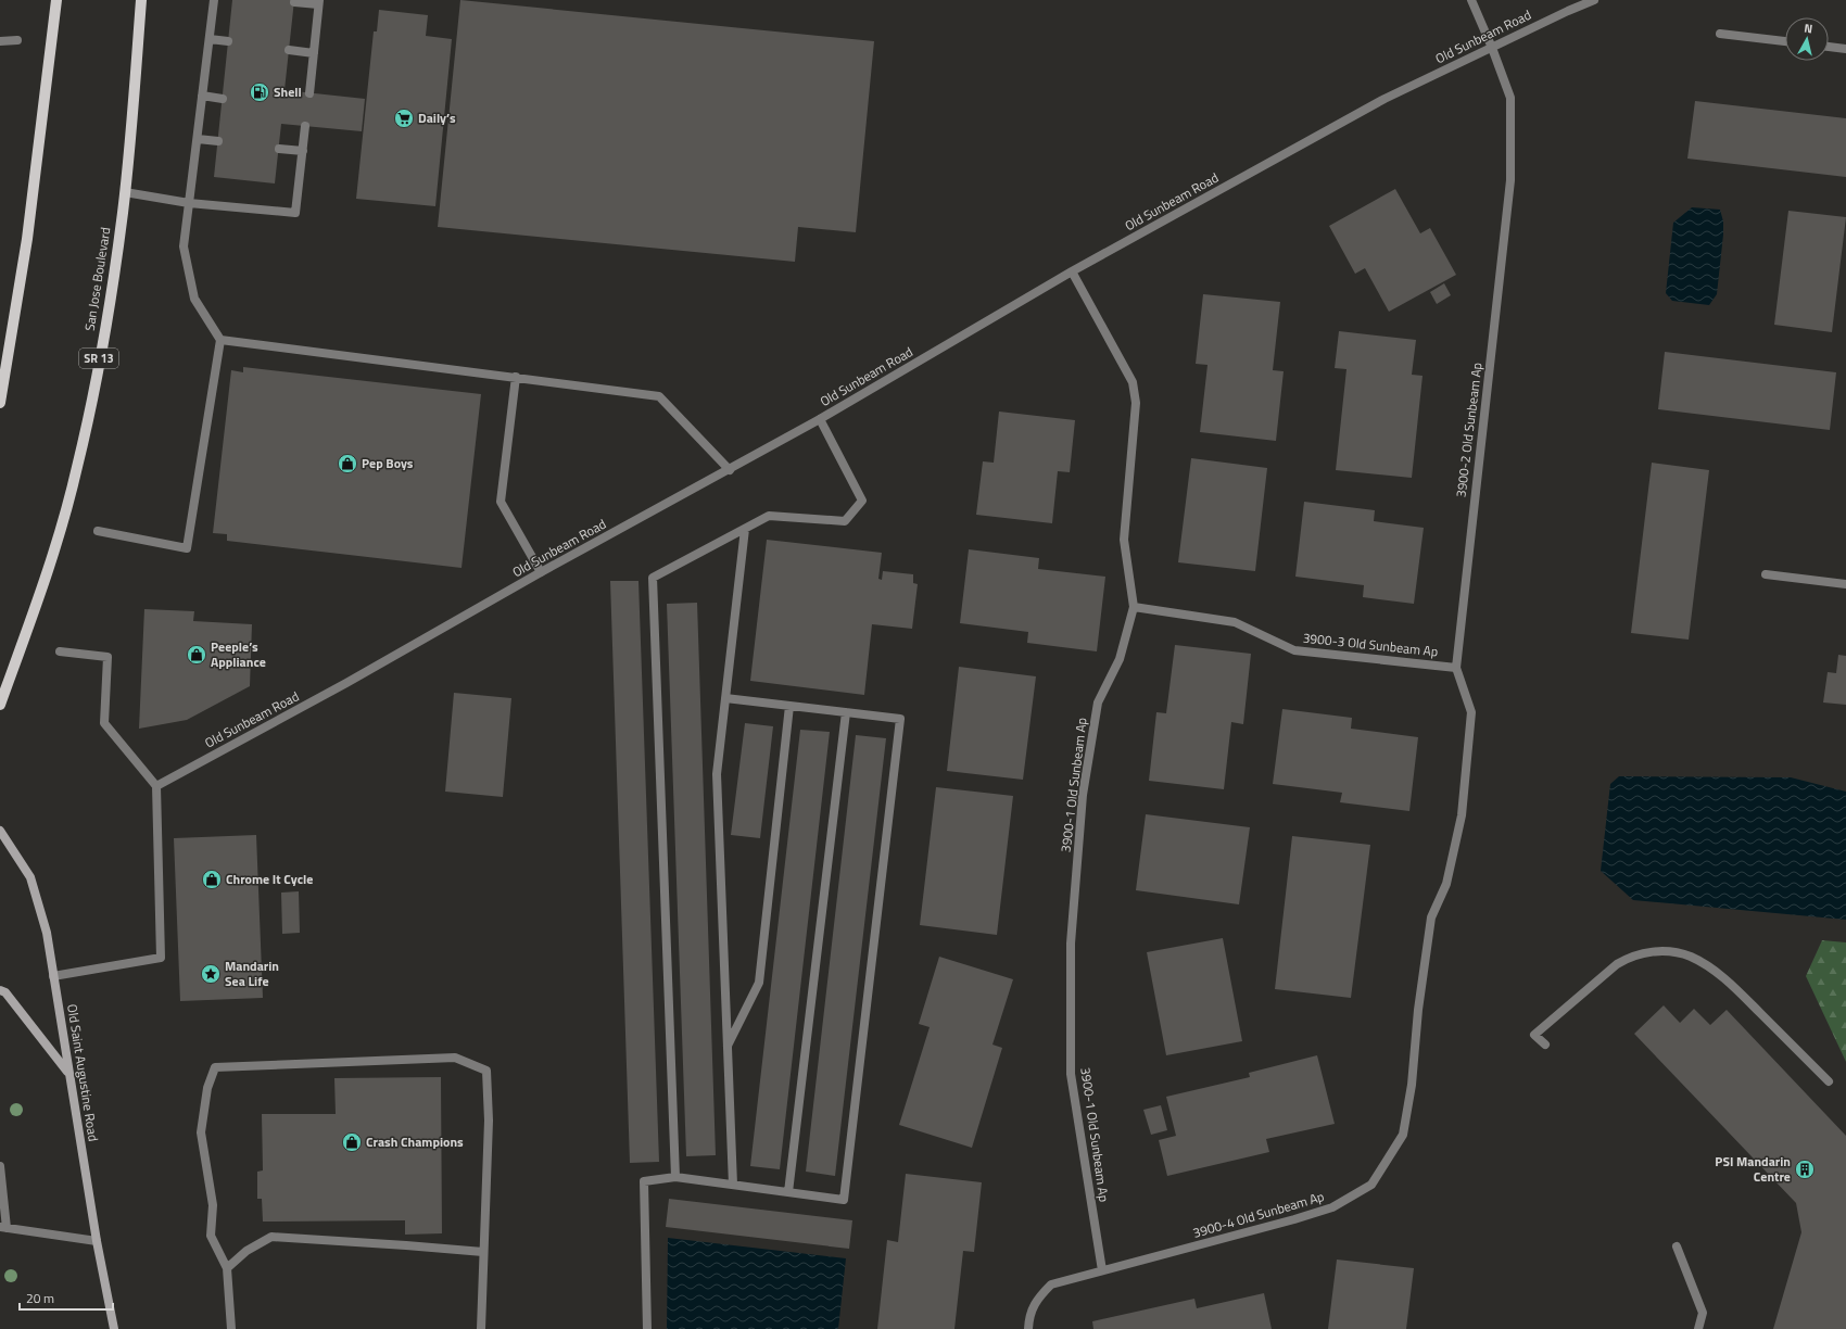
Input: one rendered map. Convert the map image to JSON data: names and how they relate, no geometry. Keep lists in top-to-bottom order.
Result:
{
  "streets": {
    "main road": ["San Jose Boulevard", "SR 13", "Old Saint Augustine Road"],
    "street": [
      "Old Sunbeam Road",
      "3900-2 Old Sunbeam Ap",
      "3900-3 Old Sunbeam Ap",
      "3900-1 Old Sunbeam Ap",
      "3900-4 Old Sunbeam Ap"
    ]
  },
  "crossings": [
    ["Old Sunbeam Road", "3900-2 Old Sunbeam Ap"],
    ["Old Sunbeam Road", "3900-1 Old Sunbeam Ap"],
    ["3900-2 Old Sunbeam Ap", "3900-3 Old Sunbeam Ap"],
    ["3900-2 Old Sunbeam Ap", "3900-4 Old Sunbeam Ap"],
    ["3900-3 Old Sunbeam Ap", "3900-1 Old Sunbeam Ap"],
    ["3900-1 Old Sunbeam Ap", "3900-4 Old Sunbeam Ap"]
  ],
  "places": {
    "fuel station": ["Shell"],
    "supermarket": ["Daily’s"],
    "shop": [
      "Pep Boys",
      "Peeple’s Appliance",
      "Chrome It Cycle",
      "Crash Champions"
    ],
    "place": ["Mandarin Sea Life"],
    "building": ["PSI Mandarin Centre"]
  },
  "scale_bar": "20 m",
  "north": "top"
}
